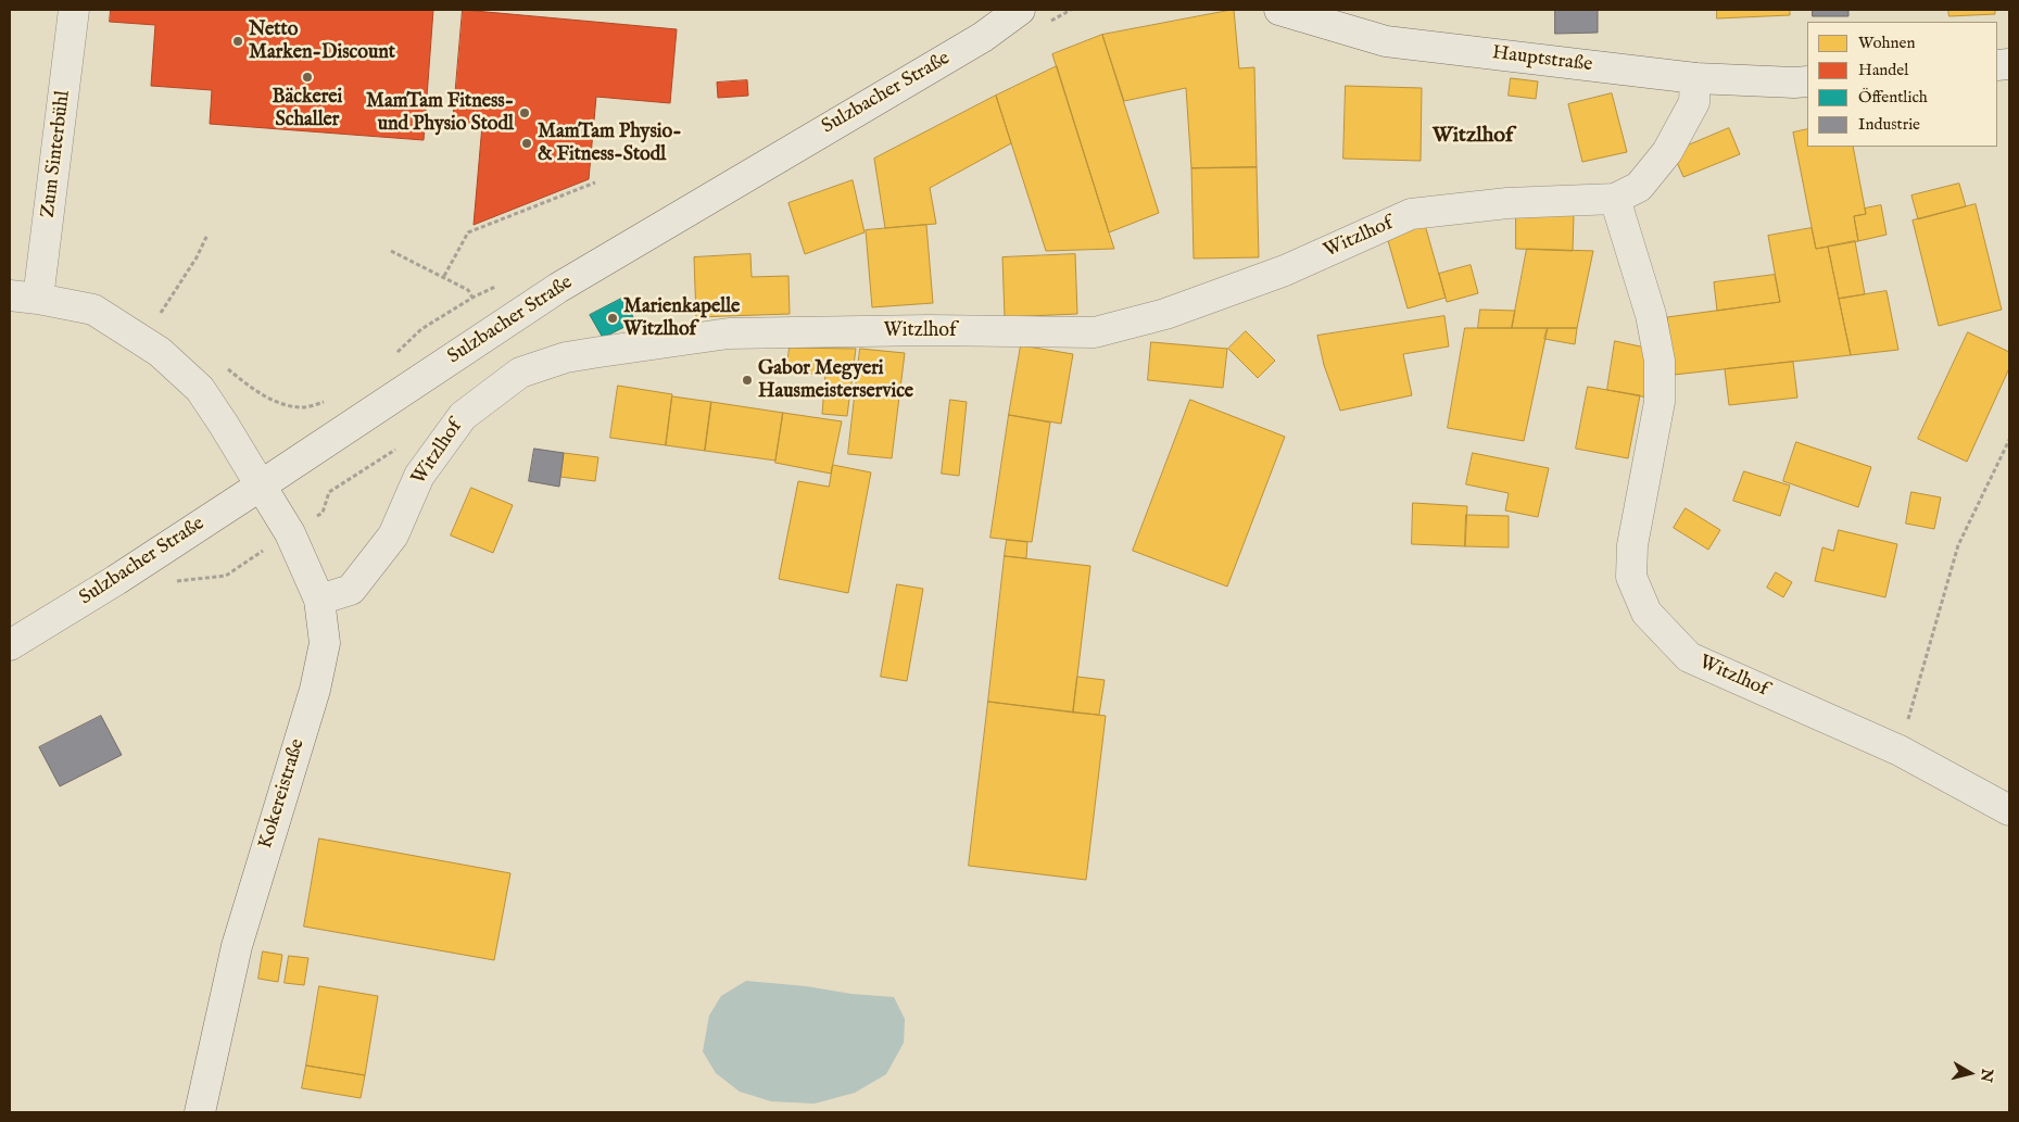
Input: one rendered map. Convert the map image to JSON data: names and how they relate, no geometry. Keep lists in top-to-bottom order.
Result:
{
  "streets": {
    "street": [
      "Hauptstraße",
      "Sulzbacher Straße",
      "Zum Sinterbühl",
      "Witzlhof",
      "Kokereistraße"
    ]
  },
  "crossings": [
    ["Hauptstraße", "Witzlhof"],
    ["Sulzbacher Straße", "Kokereistraße"],
    ["Zum Sinterbühl", "Kokereistraße"],
    ["Witzlhof", "Kokereistraße"]
  ],
  "districts": ["Witzlhof"],
  "places": [
    "Netto Marken-Discount",
    "Bäckerei Schaller",
    "MamTam Fitness- und Physio Stodl",
    "MamTam Physio- & Fitness-Stodl",
    "Marienkapelle Witzlhof",
    "Gabor Megyeri Hausmeisterservice"
  ],
  "legend": [
    "Wohnen",
    "Handel",
    "Öffentlich",
    "Industrie"
  ],
  "north": "right"
}
